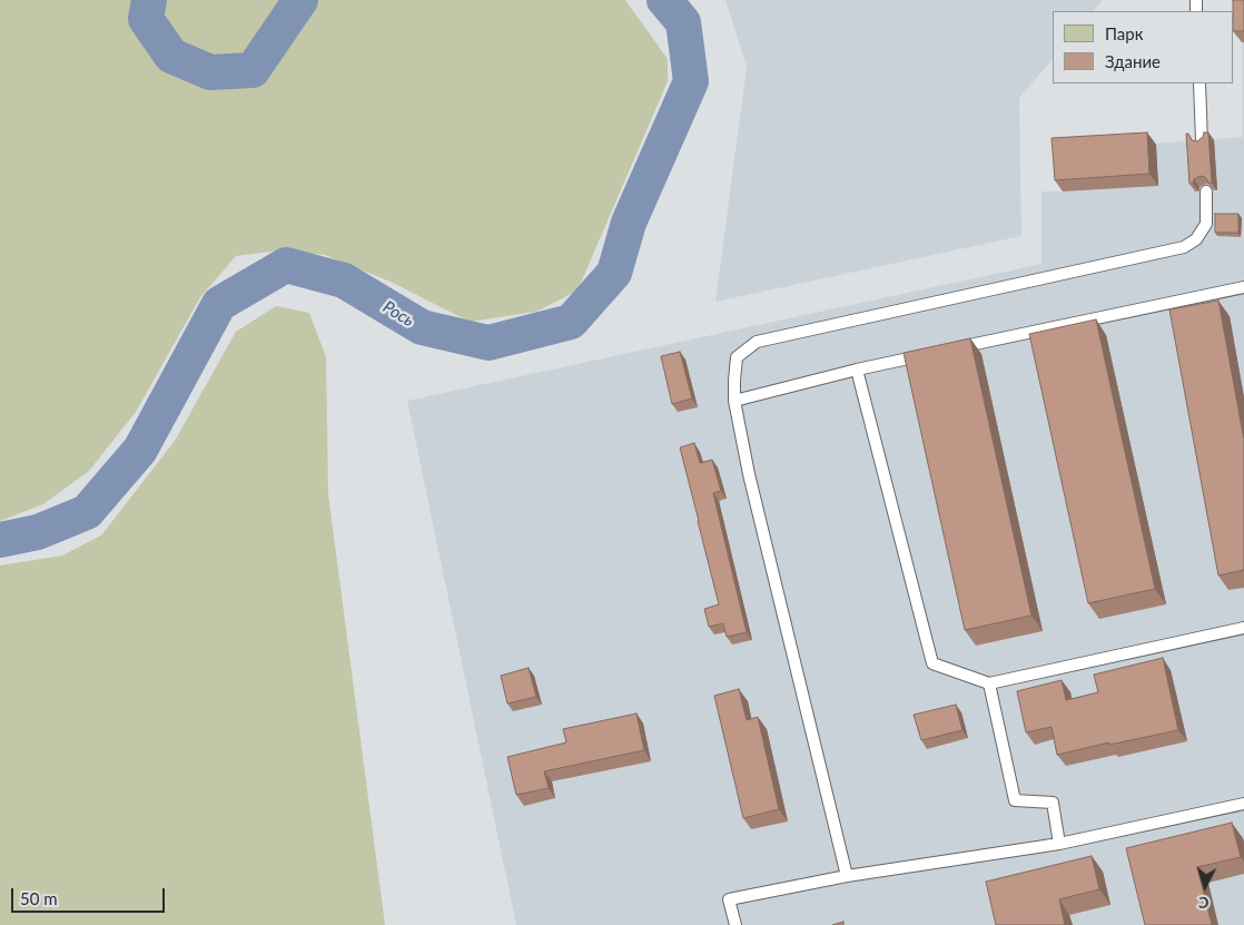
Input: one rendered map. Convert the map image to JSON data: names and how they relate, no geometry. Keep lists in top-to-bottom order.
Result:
{
  "water": ["Рось"],
  "legend": ["Парк", "Здание"],
  "scale_bar": "50 m",
  "north": "bottom"
}
